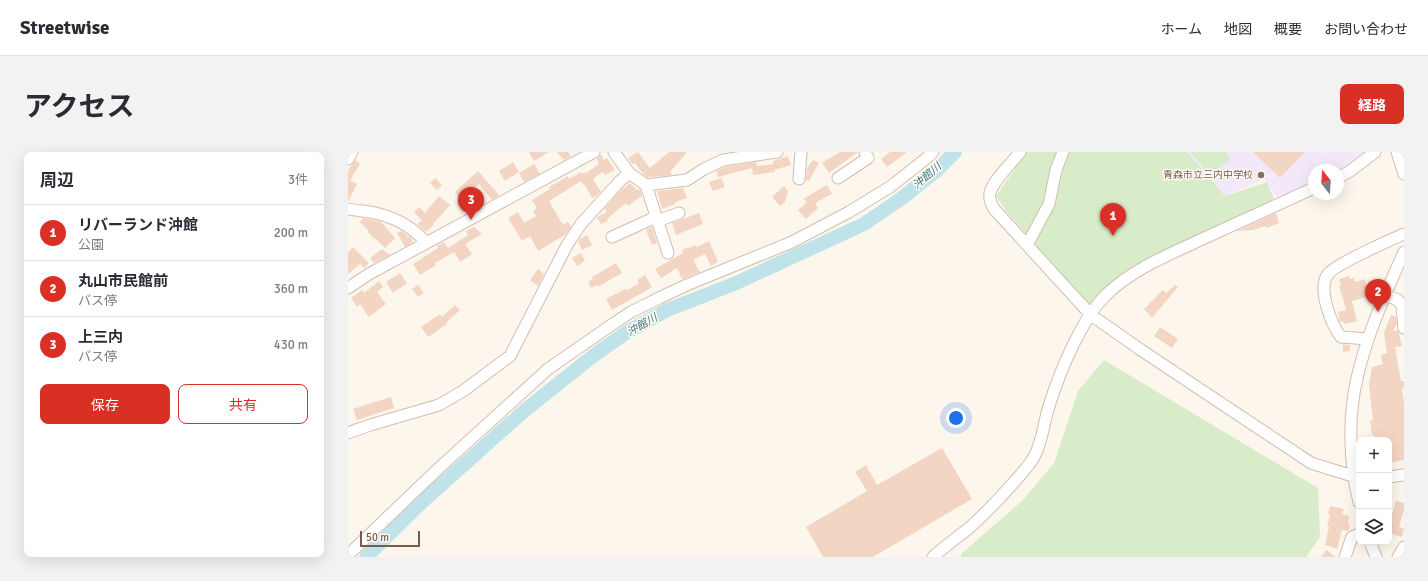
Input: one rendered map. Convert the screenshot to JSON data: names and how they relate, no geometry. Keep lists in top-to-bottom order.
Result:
{
  "water": ["沖館川"],
  "places": ["青森市立三内中学校"],
  "scale_bar": "50 m",
  "north": "top",
  "page": {
    "header": "Streetwise",
    "nav": [
      "ホーム",
      "地図",
      "概要",
      "お問い合わせ"
    ],
    "title": "アクセス",
    "buttons": [
      "経路",
      ["保存", "共有"]
    ],
    "heading": ["周辺", "3件"],
    "pins": ["3", "1", "2"],
    "list": [
      {
        "mark": "1",
        "name": "リバーランド沖館",
        "note": "公園",
        "value": "200 m"
      },
      {
        "mark": "2",
        "name": "丸山市民館前",
        "note": "バス停",
        "value": "360 m"
      },
      {
        "mark": "3",
        "name": "上三内",
        "note": "バス停",
        "value": "430 m"
      }
    ],
    "map_buttons": ["+", "−"],
    "scale": "50 m"
  }
}
